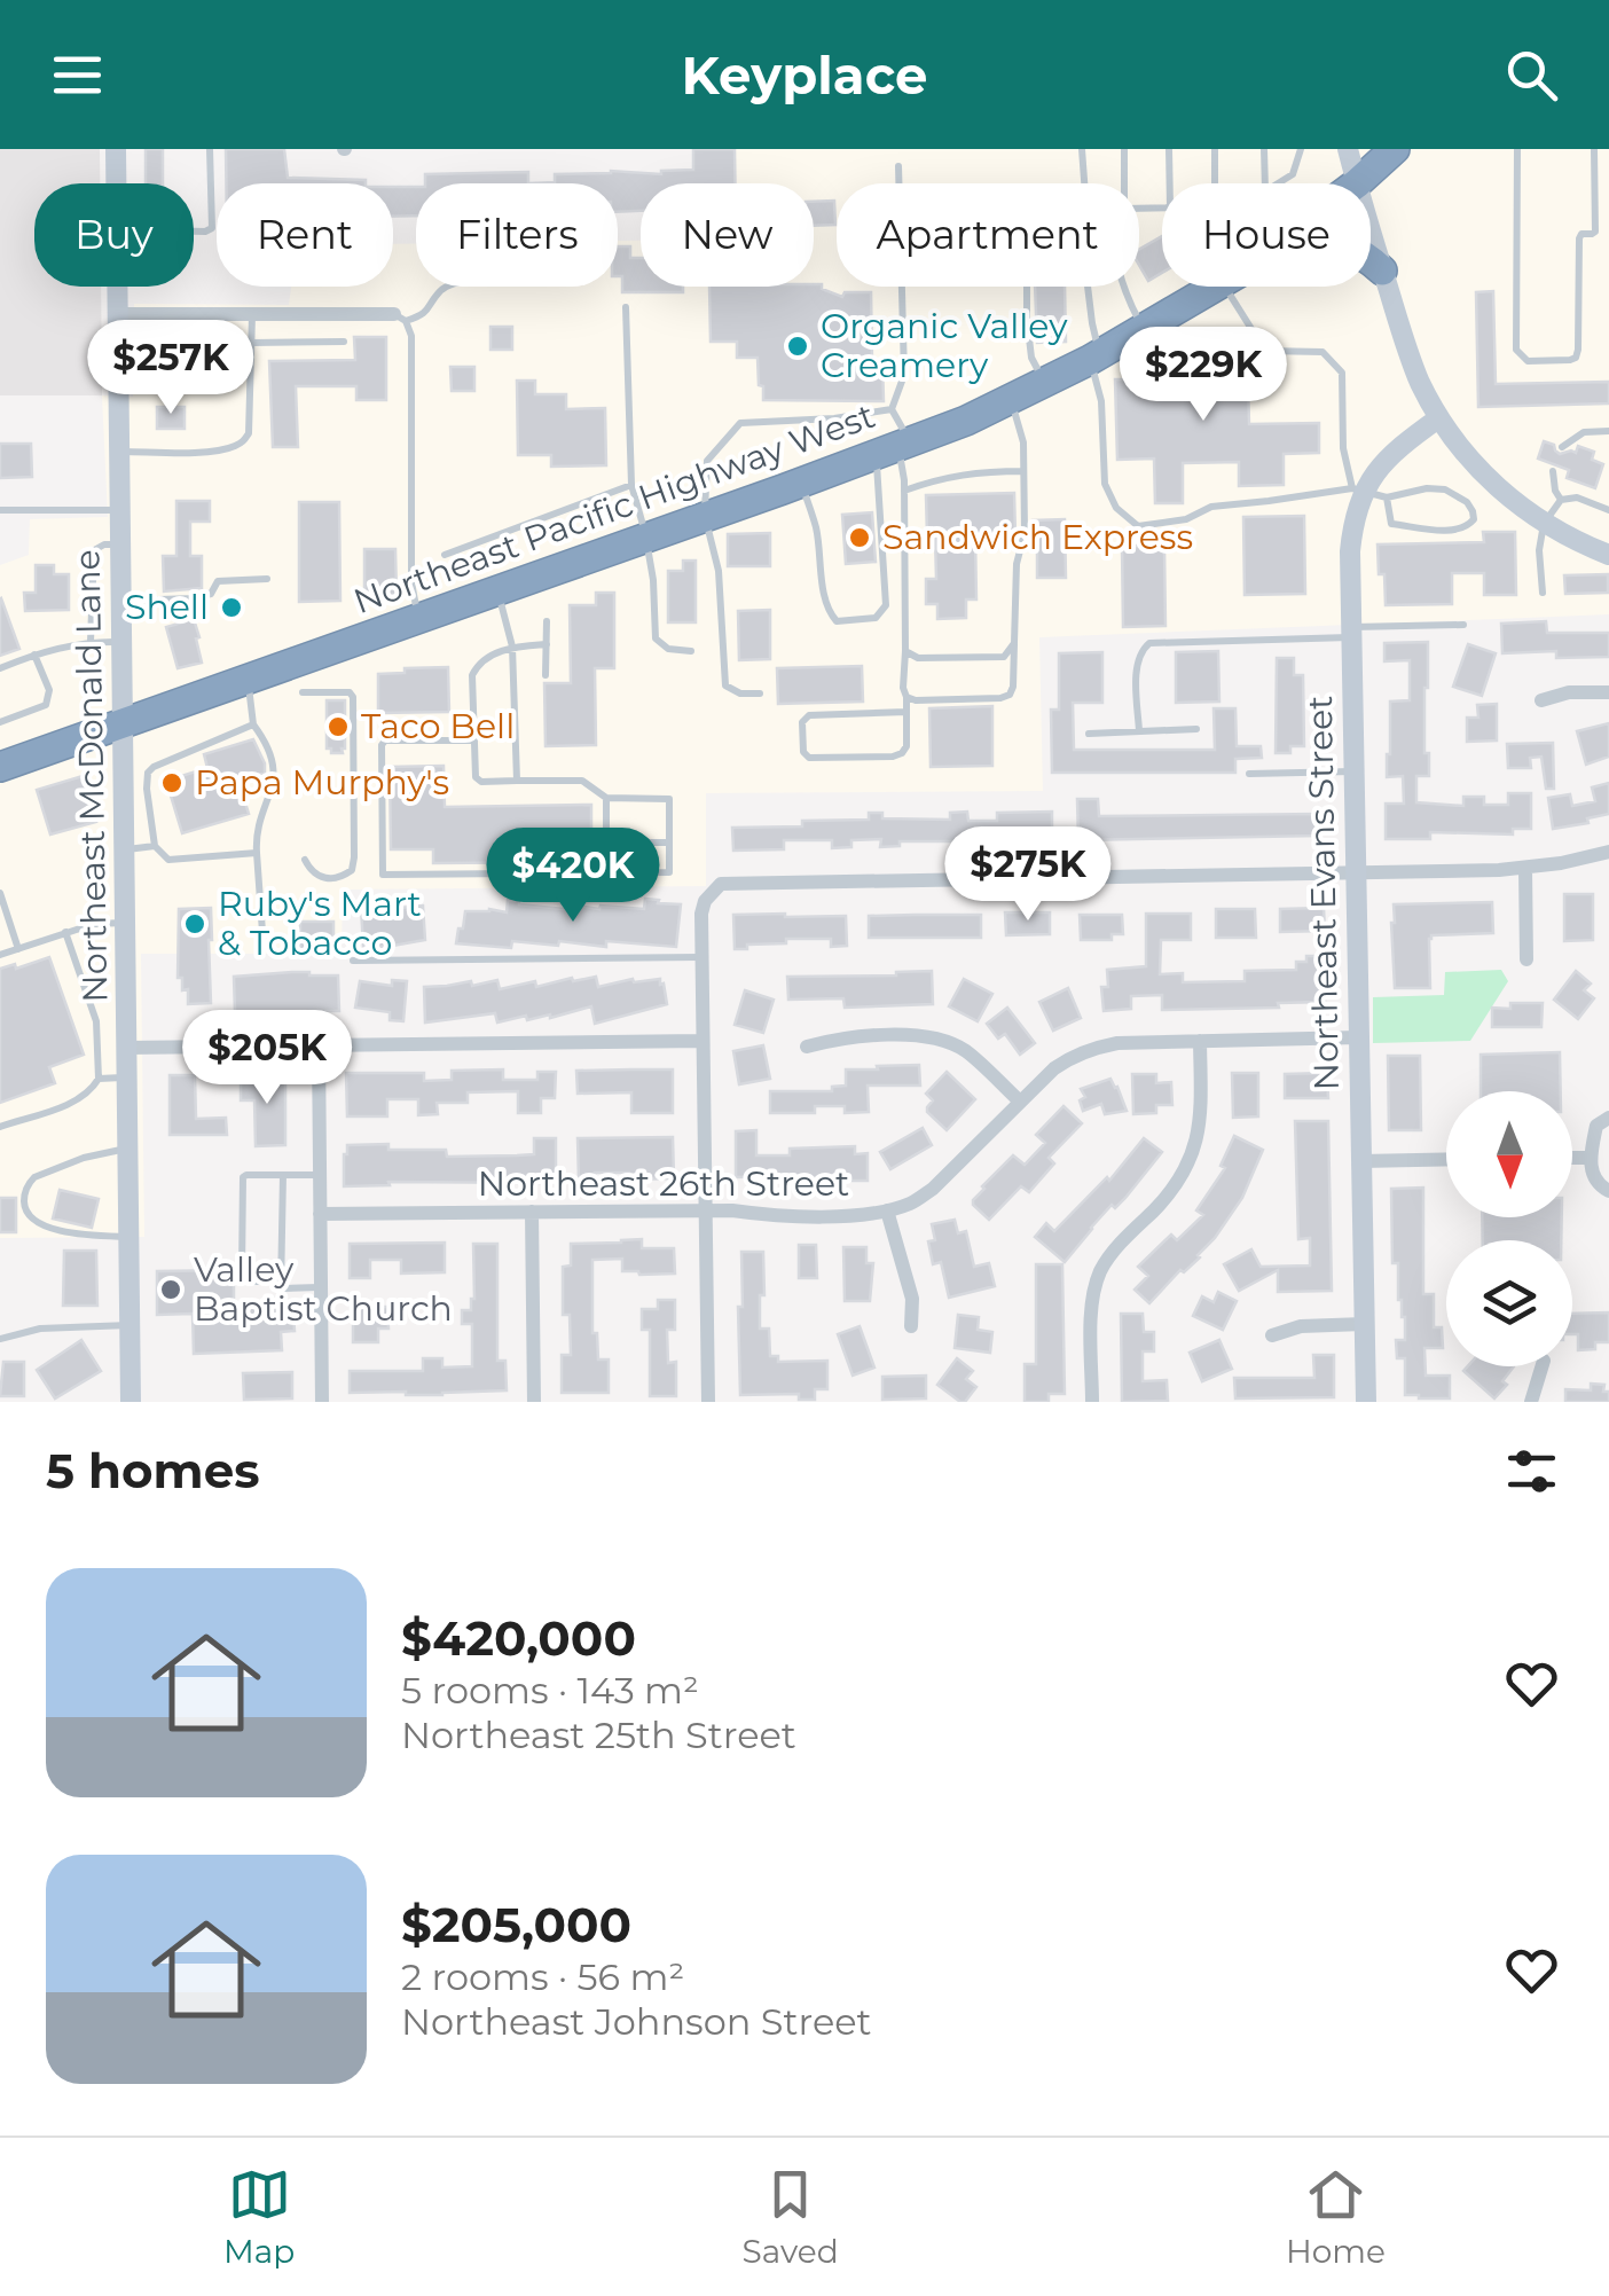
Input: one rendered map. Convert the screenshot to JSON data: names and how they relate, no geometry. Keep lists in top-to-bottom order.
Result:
{
  "streets": {
    "highway": ["Northeast Pacific Highway West"],
    "street": ["Northeast McDonald Lane", "Northeast Evans Street", "Northeast 26th Street"]
  },
  "crossings": [
    ["Northeast Pacific Highway West", "Northeast McDonald Lane"],
    ["Northeast Evans Street", "Northeast 26th Street"]
  ],
  "places": [
    "Organic Valley Creamery",
    "Sandwich Express",
    "Shell",
    "Taco Bell",
    "Papa Murphy's",
    "Ruby's Mart & Tobacco",
    "Valley Baptist Church"
  ],
  "north": "bottom",
  "page": {
    "header": "Keyplace",
    "chip": [
      "Buy",
      "Rent",
      "Filters",
      "New",
      "Apartment",
      "House"
    ],
    "price": [
      "$257K",
      "$229K",
      "$275K",
      "$420K",
      "$205K"
    ],
    "heading": "5 homes",
    "list": [
      {
        "name": "$420,000",
        "note": "5 rooms · 143 m² · Northeast 25th Street"
      },
      {
        "name": "$205,000",
        "note": "2 rooms · 56 m² · Northeast Johnson Street"
      }
    ],
    "tabs": ["Map", "Saved", "Home"]
  }
}
